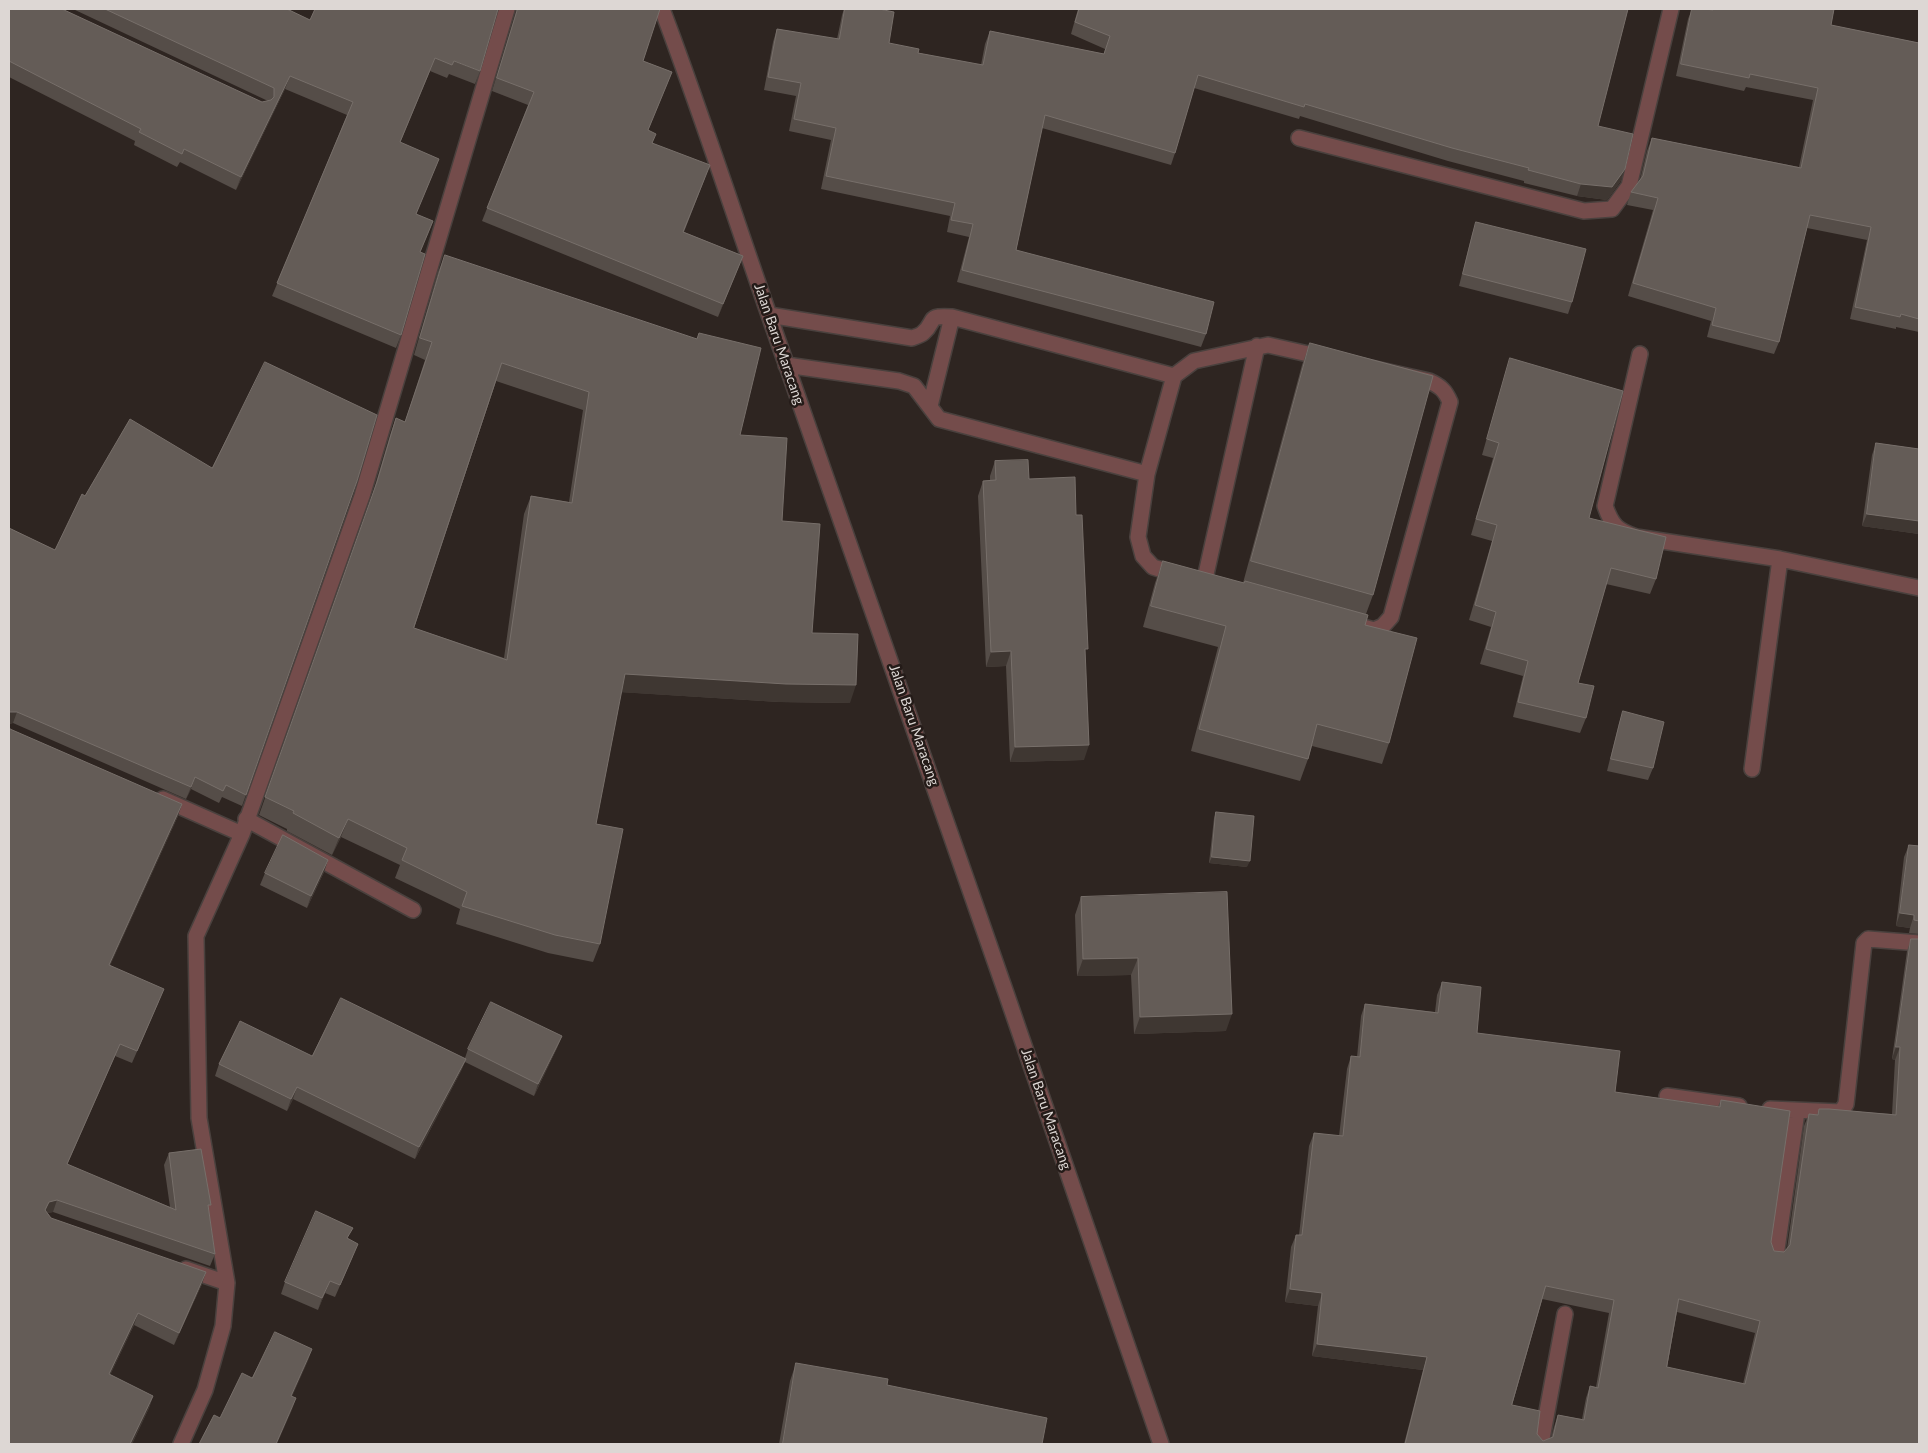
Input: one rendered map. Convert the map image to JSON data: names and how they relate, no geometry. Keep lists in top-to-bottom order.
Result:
{
  "streets": {
    "street": ["Jalan Baru Maracang"]
  }
}
